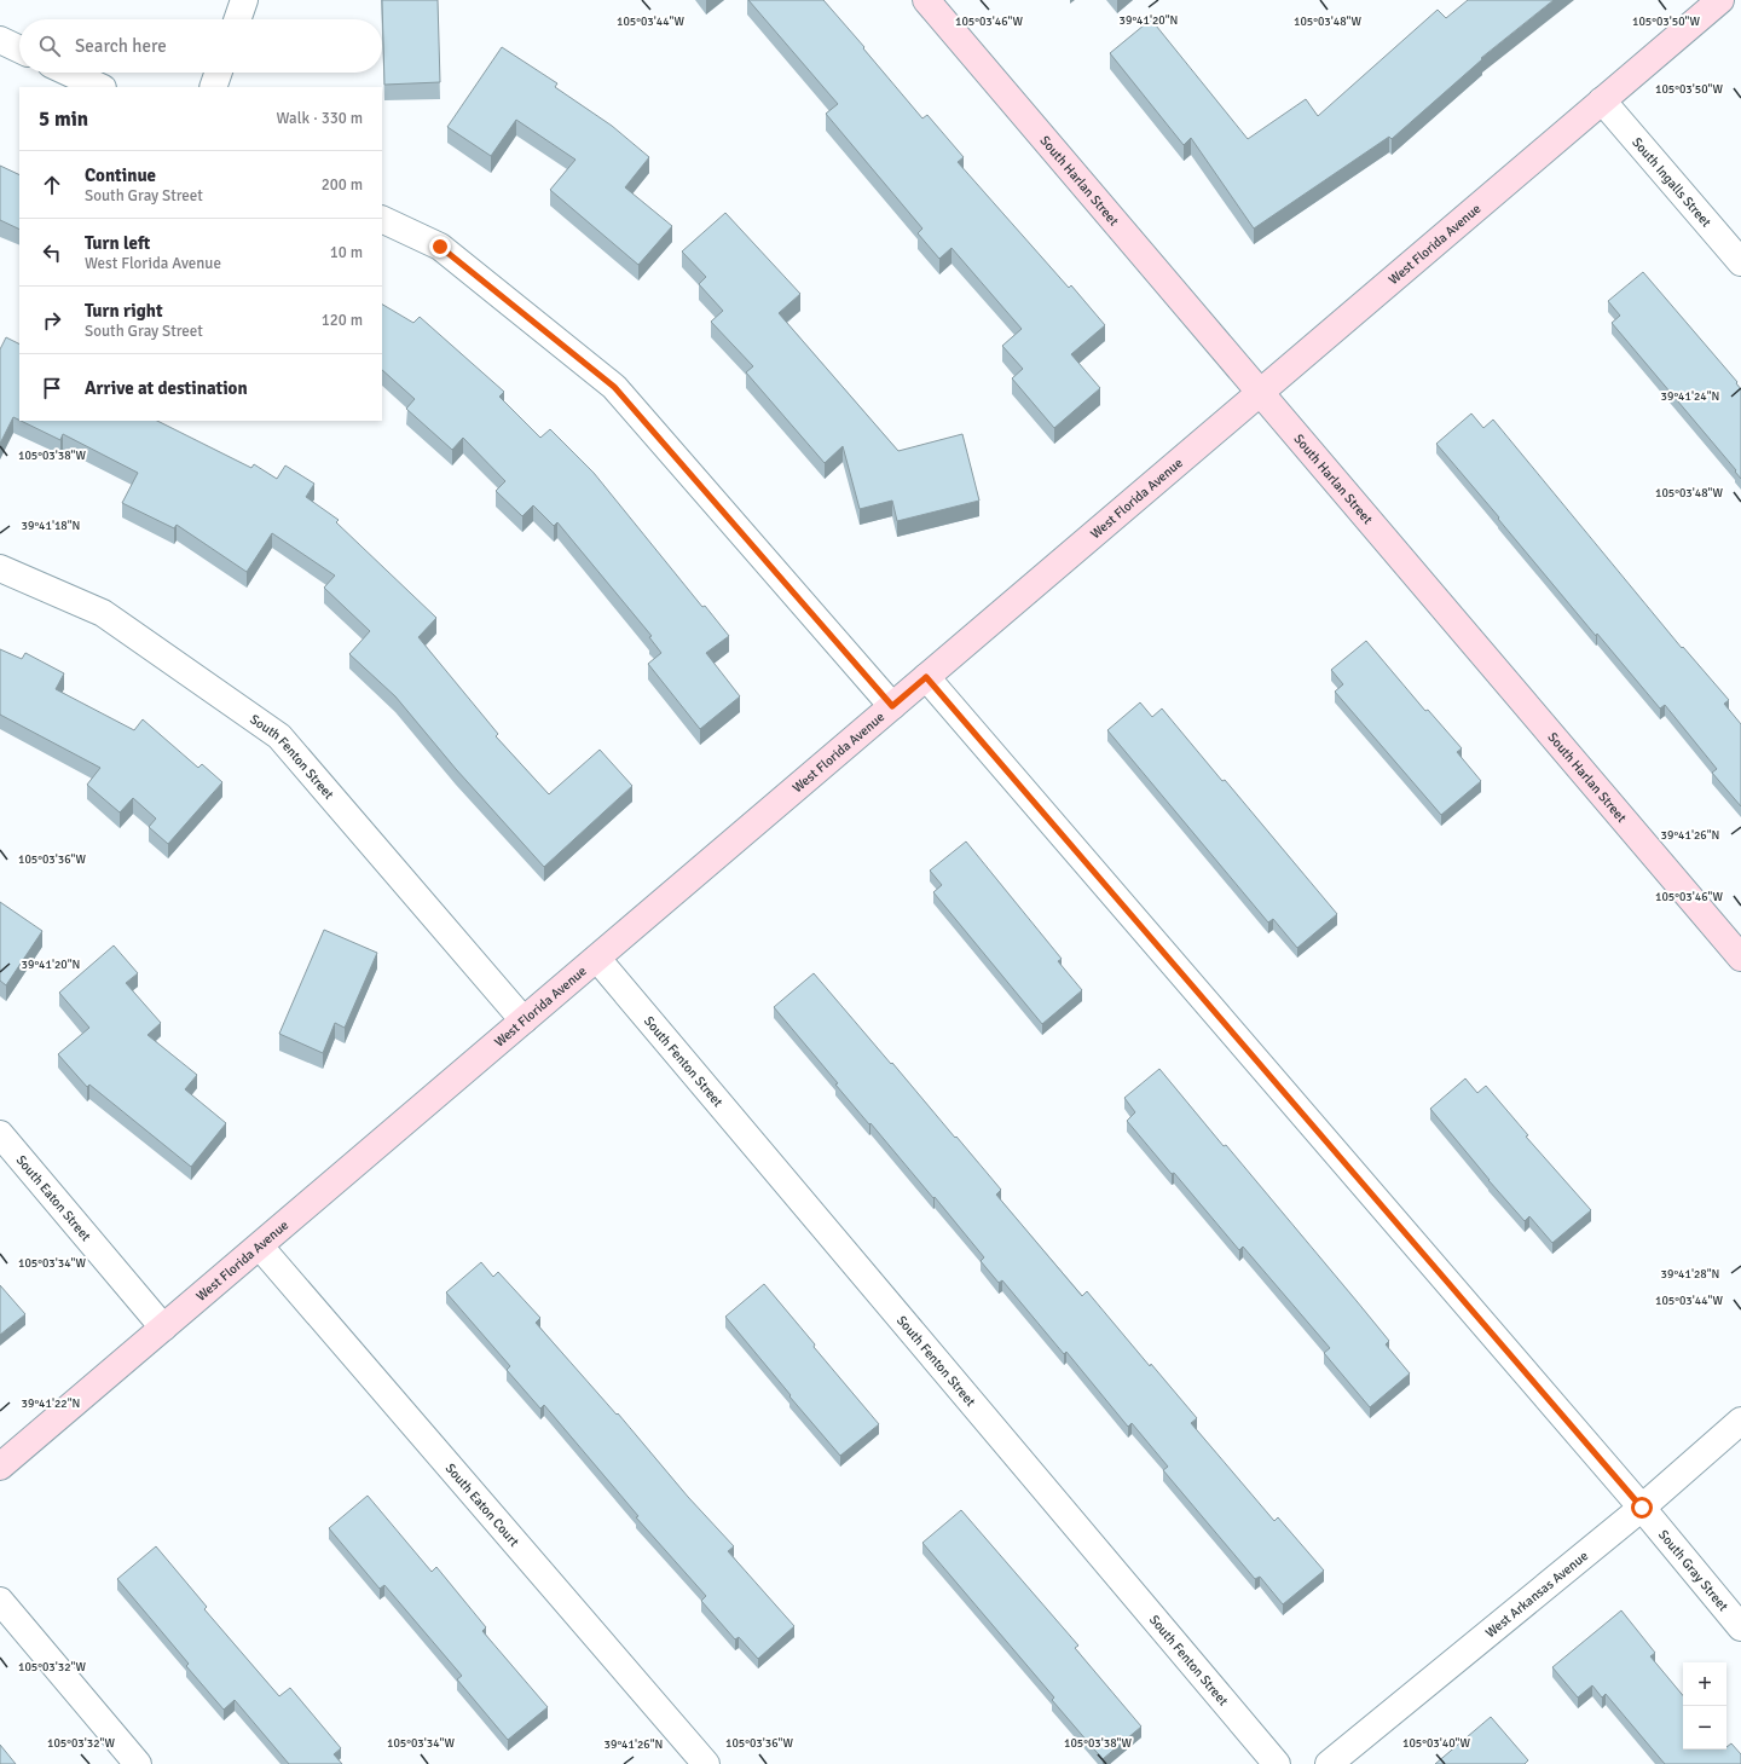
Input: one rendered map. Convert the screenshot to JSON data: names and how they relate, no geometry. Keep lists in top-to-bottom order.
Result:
{
  "streets": {
    "street": [
      "South Harlan Street",
      "South Ingalls Street",
      "West Florida Avenue",
      "South Fenton Street",
      "South Eaton Street",
      "South Eaton Court",
      "South Gray Street",
      "West Arkansas Avenue"
    ]
  },
  "crossings": [
    ["South Harlan Street", "West Florida Avenue"],
    ["South Ingalls Street", "West Florida Avenue"],
    ["West Florida Avenue", "South Fenton Street"],
    ["West Florida Avenue", "South Eaton Street"],
    ["West Florida Avenue", "South Eaton Court"],
    ["West Florida Avenue", "South Gray Street"],
    ["South Gray Street", "West Arkansas Avenue"]
  ],
  "page": {
    "search": "Search here",
    "heading": ["5 min", "Walk · 330 m"],
    "list": [
      ["Continue", "South Gray Street", "200 m"],
      ["Turn left", "West Florida Avenue", "10 m"],
      ["Turn right", "South Gray Street", "120 m"],
      "Arrive at destination"
    ],
    "map_buttons": ["+", "−"]
  },
  "coordinates": [
    "39°41'20\"N",
    "105°03'44\"W",
    "105°03'46\"W",
    "105°03'48\"W",
    "105°03'50\"W",
    "39°41'24\"N",
    "105°03'38\"W",
    "39°41'18\"N",
    "39°41'26\"N",
    "105°03'36\"W",
    "105°03'34\"W",
    "39°41'28\"N",
    "39°41'22\"N",
    "105°03'32\"W",
    "105°03'40\"W"
  ]
}
